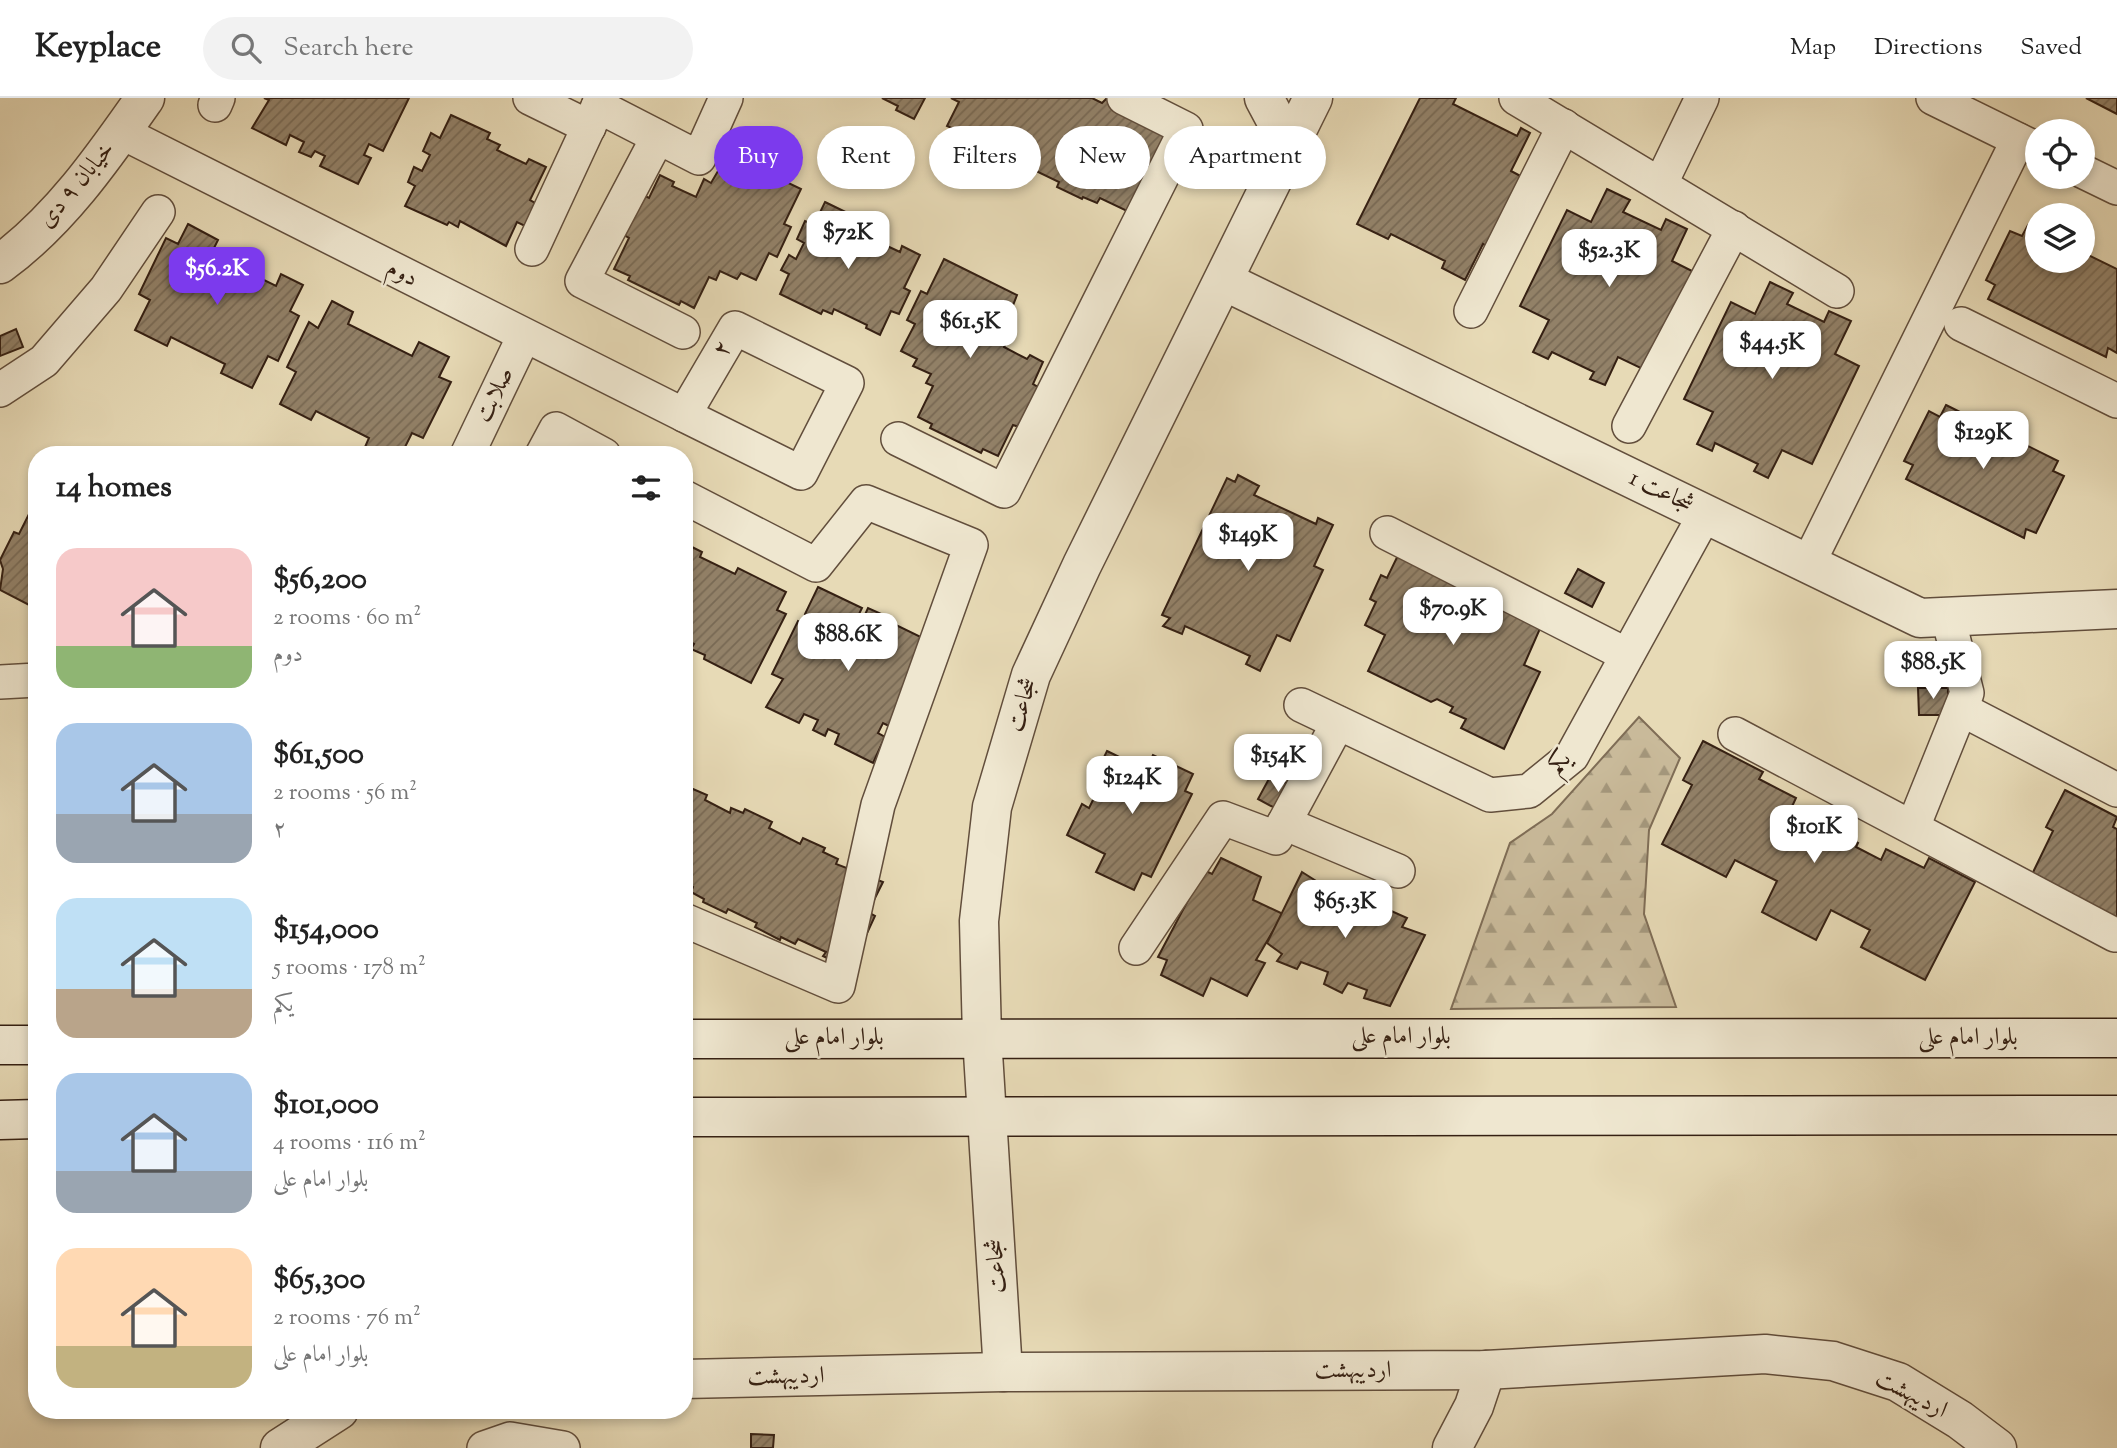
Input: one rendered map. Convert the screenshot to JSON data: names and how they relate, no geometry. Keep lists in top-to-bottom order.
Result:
{
  "streets": {
    "street": [
      "خیابان ۹ دی",
      "دوم",
      "۲",
      "صلابت",
      "شجاعت 1",
      "شجاعت",
      "یکم",
      "بلوار امام علی",
      "اردیبهشت"
    ]
  },
  "crossings": [
    ["خیابان ۹ دی", "دوم"],
    ["دوم", "۲"],
    ["دوم", "صلابت"],
    ["شجاعت 1", "شجاعت"],
    ["شجاعت 1", "یکم"],
    ["شجاعت", "بلوار امام علی"],
    ["شجاعت", "اردیبهشت"]
  ],
  "page": {
    "header": "Keyplace",
    "search": "Search here",
    "nav": ["Map", "Directions", "Saved"],
    "chip": [
      "Buy",
      "Rent",
      "Filters",
      "New",
      "Apartment"
    ],
    "price": [
      "$72K",
      "$52.3K",
      "$56.2K",
      "$61.5K",
      "$44.5K",
      "$129K",
      "$149K",
      "$70.9K",
      "$88.6K",
      "$88.5K",
      "$154K",
      "$124K",
      "$101K",
      "$65.3K"
    ],
    "heading": "14 homes",
    "list": [
      {
        "name": "$56,200",
        "note": "2 rooms · 60 m² · دوم"
      },
      {
        "name": "$61,500",
        "note": "2 rooms · 56 m² · ۲"
      },
      {
        "name": "$154,000",
        "note": "5 rooms · 178 m² · یکم"
      },
      {
        "name": "$101,000",
        "note": "4 rooms · 116 m² · بلوار امام علی"
      },
      {
        "name": "$65,300",
        "note": "2 rooms · 76 m² · بلوار امام علی"
      }
    ]
  }
}
